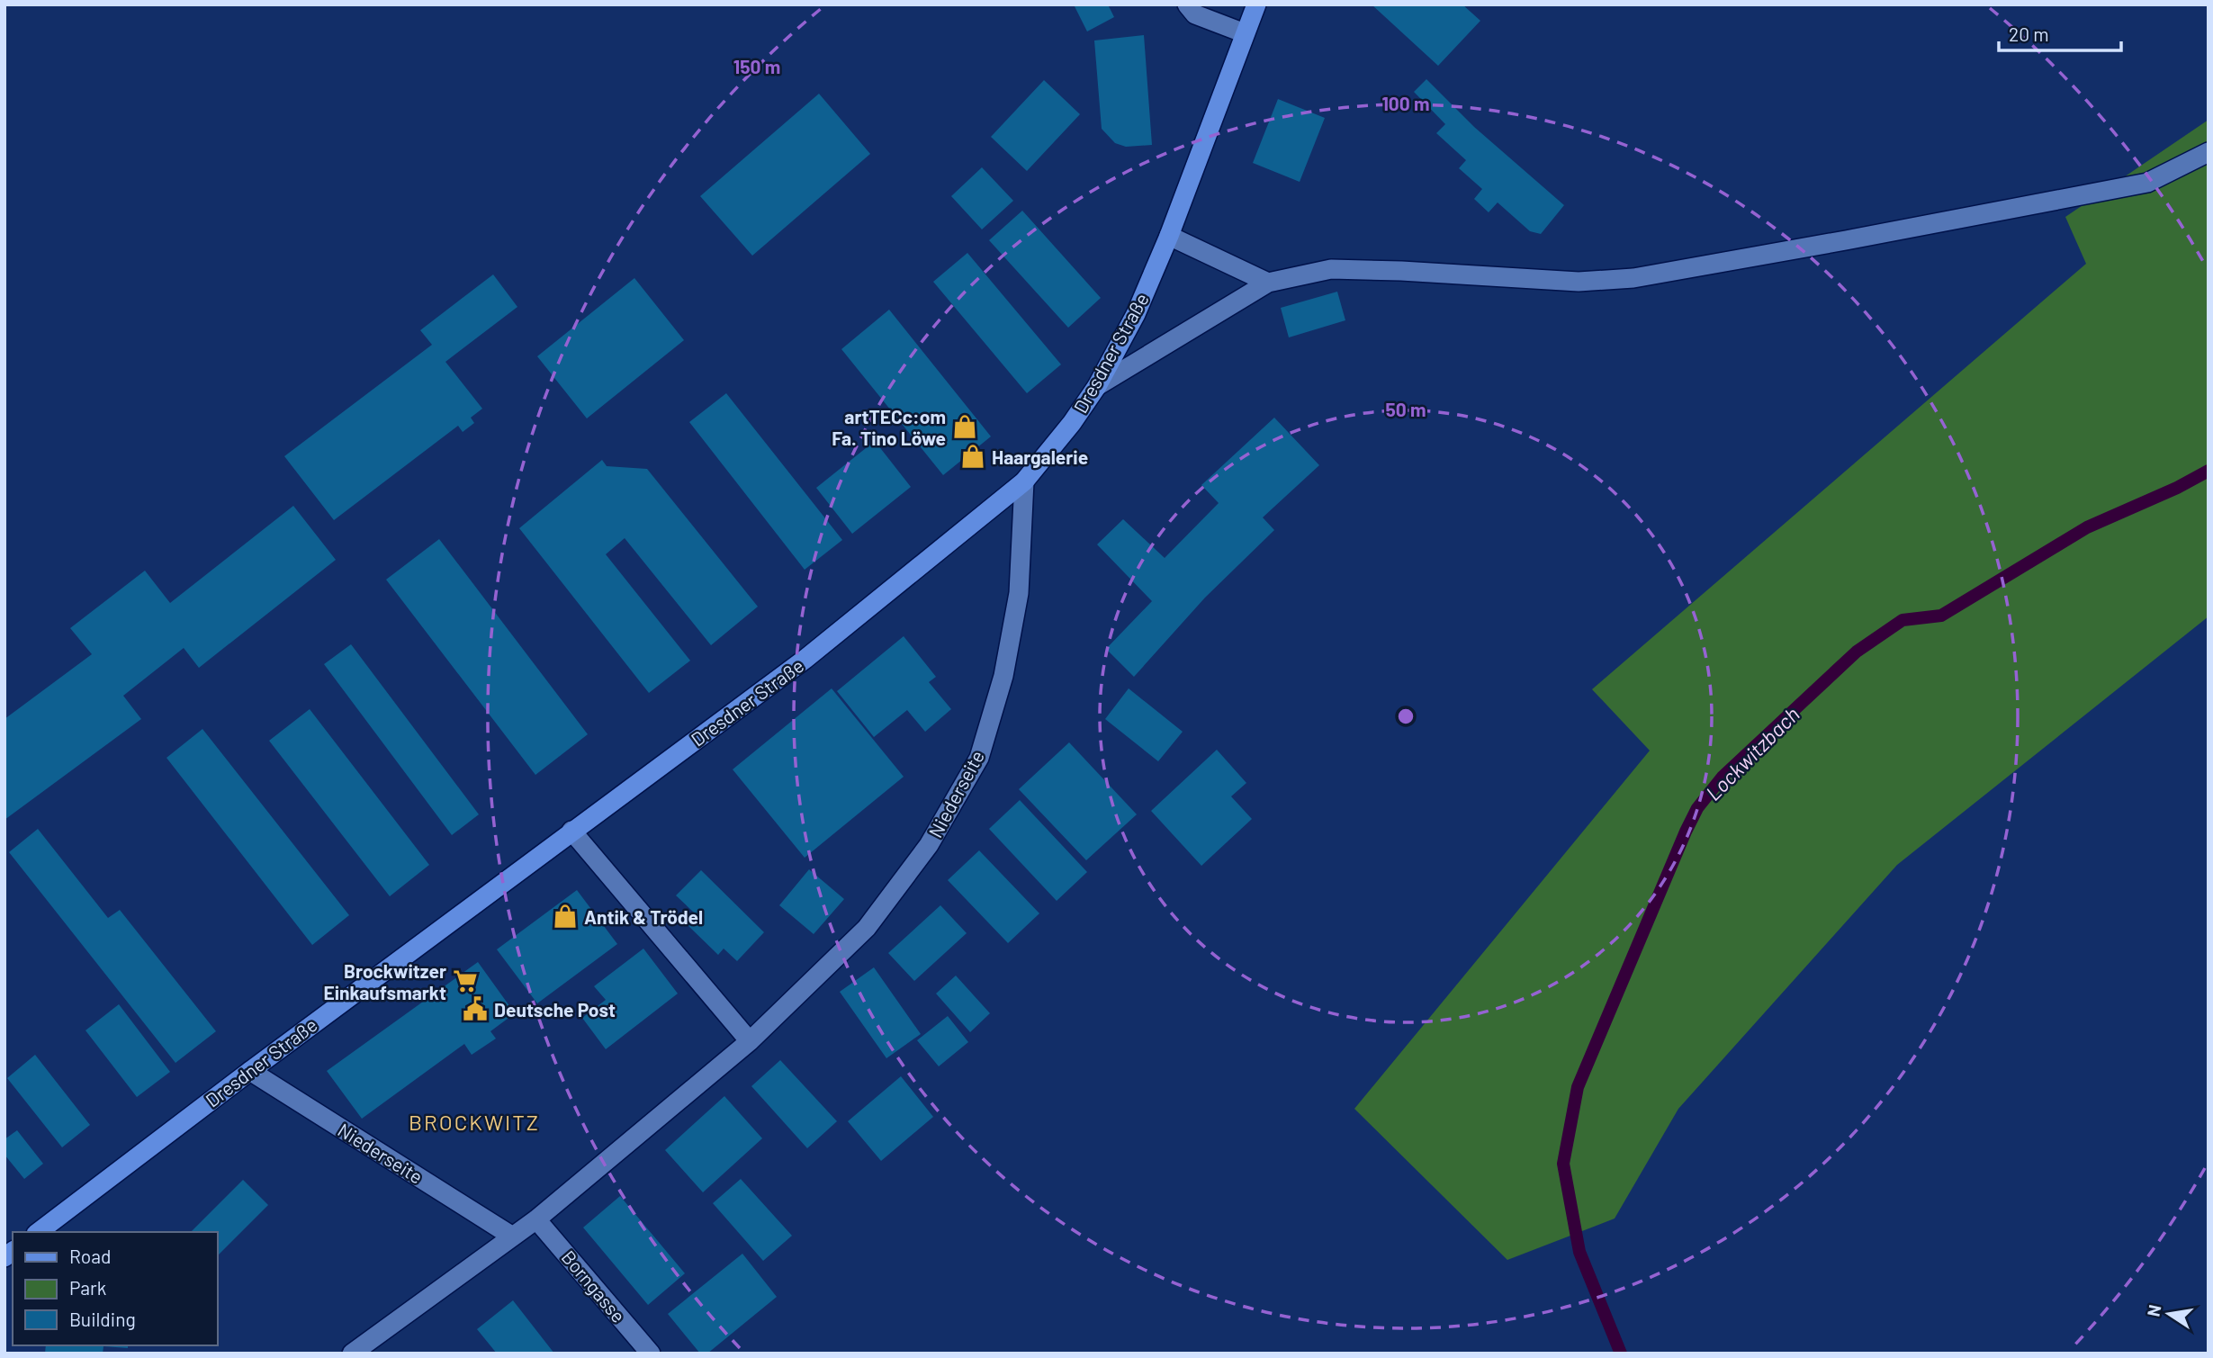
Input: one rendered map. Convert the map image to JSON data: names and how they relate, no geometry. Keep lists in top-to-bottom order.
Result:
{
  "streets": {
    "main road": ["Dresdner Straße"],
    "street": ["Niederseite", "Borngasse"]
  },
  "crossings": [
    ["Dresdner Straße", "Niederseite"],
    ["Niederseite", "Borngasse"]
  ],
  "districts": ["BROCKWITZ"],
  "water": ["Lockwitzbach"],
  "places": {
    "shop": ["artTECc:om Fa. Tino Löwe", "Haargalerie", "Antik & Trödel"],
    "supermarket": ["Brockwitzer Einkaufsmarkt"],
    "public building": ["Deutsche Post"]
  },
  "legend": ["Road", "Park", "Building"],
  "scale_bar": "20 m",
  "north": "left",
  "rings": ["150 m", "100 m", "50 m"]
}
